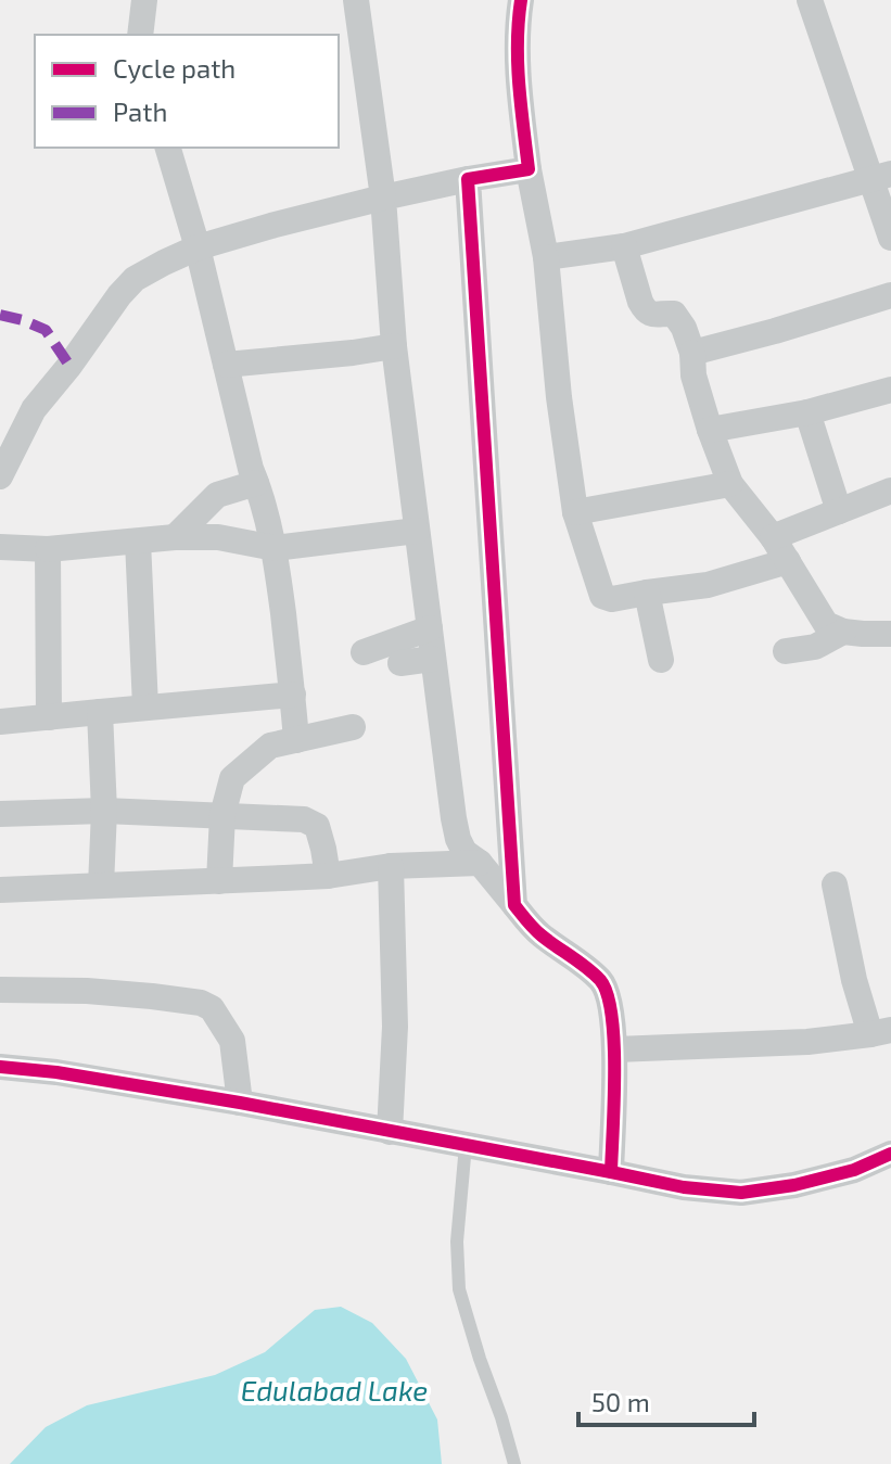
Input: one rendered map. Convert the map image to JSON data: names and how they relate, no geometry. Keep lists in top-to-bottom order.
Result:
{
  "water": ["Edulabad Lake"],
  "legend": ["Cycle path", "Path"],
  "scale_bar": "50 m"
}
